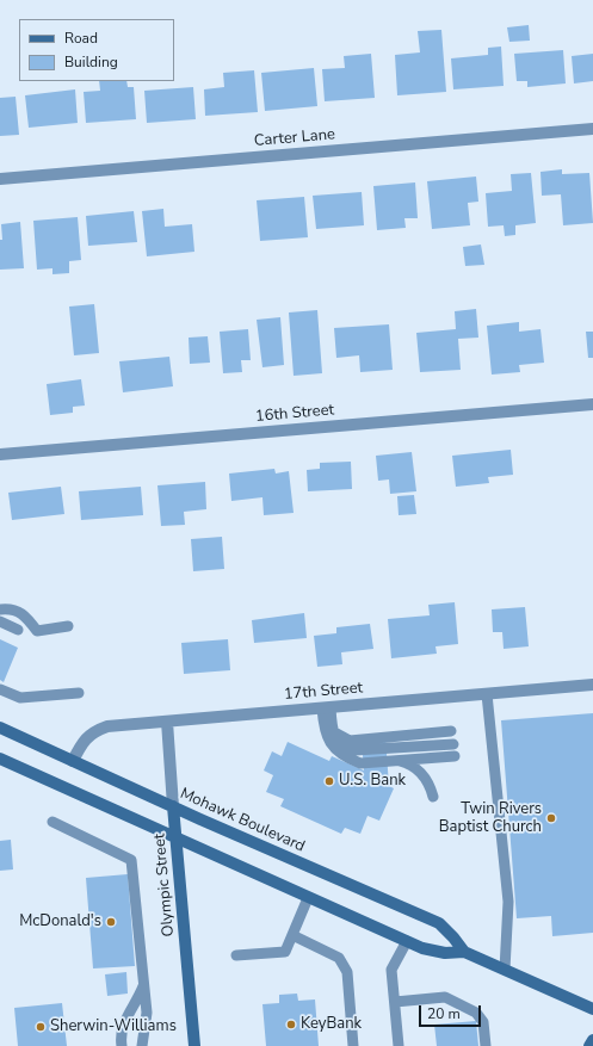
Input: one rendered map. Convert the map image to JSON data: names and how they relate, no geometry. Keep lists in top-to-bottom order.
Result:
{
  "streets": {
    "main road": ["Mohawk Boulevard", "Olympic Street"],
    "street": ["Carter Lane", "16th Street", "17th Street"]
  },
  "crossings": [
    ["17th Street", "Mohawk Boulevard"],
    ["17th Street", "Olympic Street"],
    ["Mohawk Boulevard", "Olympic Street"]
  ],
  "places": [
    "U.S. Bank",
    "Twin Rivers Baptist Church",
    "McDonald's",
    "KeyBank",
    "Sherwin-Williams"
  ],
  "legend": ["Road", "Building"],
  "scale_bar": "20 m"
}
